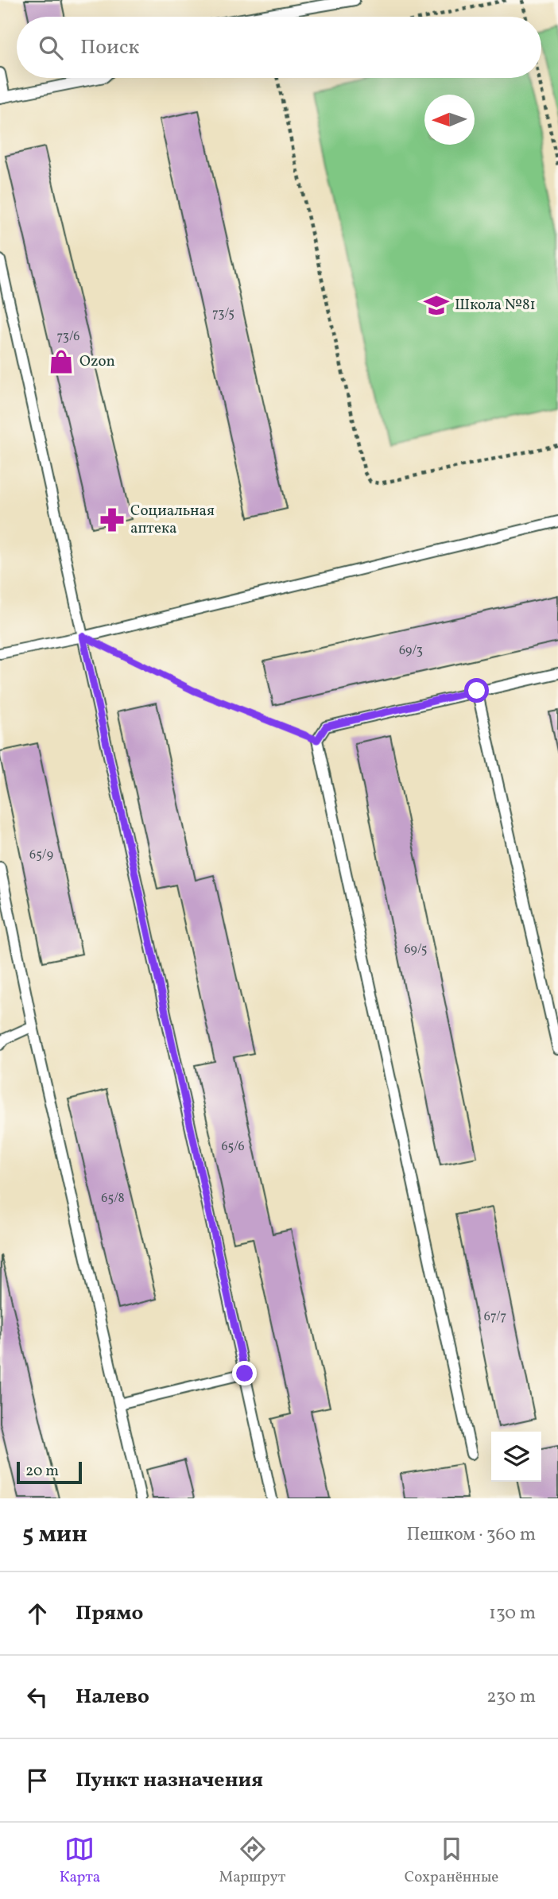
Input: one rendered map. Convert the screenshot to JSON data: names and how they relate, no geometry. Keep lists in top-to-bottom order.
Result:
{
  "places": {
    "school or university": ["Школа №81"],
    "shop": ["Ozon"],
    "pharmacy": ["Социальная аптека"]
  },
  "house_numbers": [
    "73/5",
    "73/6",
    "69/3",
    "65/9",
    "69/5",
    "65/6",
    "65/8",
    "67/7"
  ],
  "scale_bar": "20 m",
  "north": "left",
  "page": {
    "search": "Поиск",
    "scale": "20 m",
    "heading": ["5 мин", "Пешком · 360 m"],
    "list": [
      ["Прямо", "130 m"],
      ["Налево", "230 m"],
      "Пункт назначения"
    ],
    "nav": ["Карта", "Маршрут", "Сохранённые"]
  }
}
